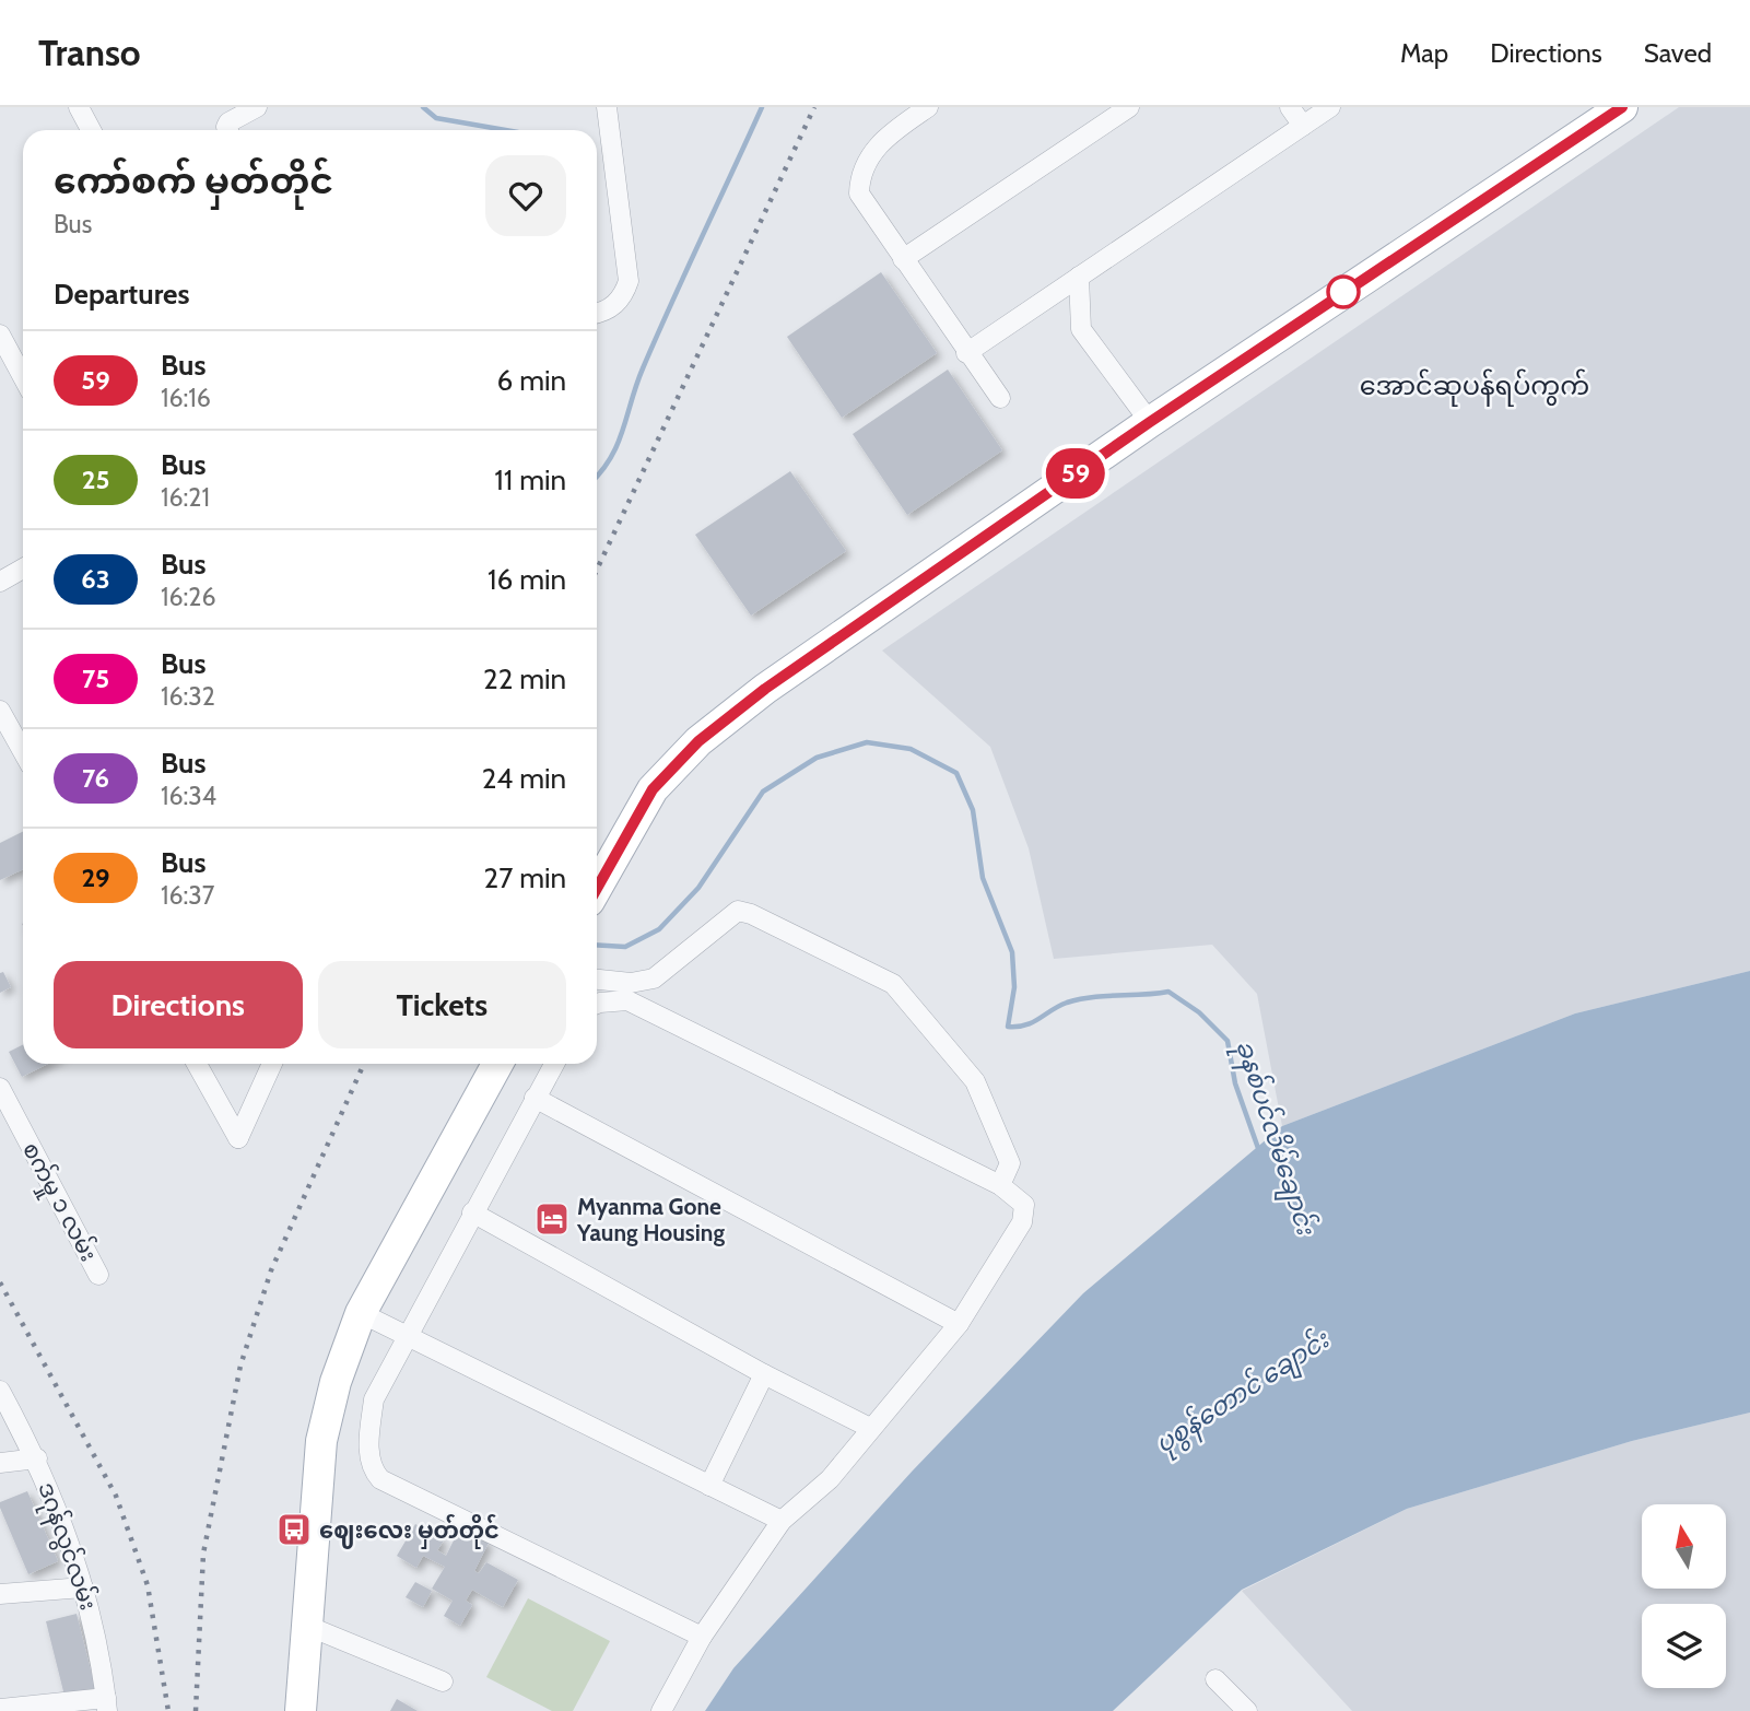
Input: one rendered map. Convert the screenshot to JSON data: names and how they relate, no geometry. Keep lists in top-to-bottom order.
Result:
{
  "streets": {
    "street": ["စက်မှု ၁ လမ်း", "ဒဂုန်လွင်လမ်း"]
  },
  "districts": ["အောင်ဆုပန်ရပ်ကွက်"],
  "water": ["ခုနစ်ပင်လိမ်ချောင်း", "ပုစွန်တောင် ချောင်း"],
  "places": {
    "hotel": ["Myanma Gone Yaung Housing"],
    "bus stop": ["ဈေးလေး မှတ်တိုင်"]
  },
  "lines": ["bus line 59"],
  "north": "top",
  "page": {
    "header": "Transo",
    "nav": ["Map", "Directions", "Saved"],
    "on_map": "59",
    "heading": [
      ["ကော်စက် မှတ်တိုင်", "Bus"],
      "Departures"
    ],
    "list": [
      {
        "mark": "59",
        "name": "Bus",
        "note": "16:16",
        "value": "6 min"
      },
      {
        "mark": "25",
        "name": "Bus",
        "note": "16:21",
        "value": "11 min"
      },
      {
        "mark": "63",
        "name": "Bus",
        "note": "16:26",
        "value": "16 min"
      },
      {
        "mark": "75",
        "name": "Bus",
        "note": "16:32",
        "value": "22 min"
      },
      {
        "mark": "76",
        "name": "Bus",
        "note": "16:34",
        "value": "24 min"
      },
      {
        "mark": "29",
        "name": "Bus",
        "note": "16:37",
        "value": "27 min"
      }
    ],
    "buttons": ["Directions", "Tickets"]
  }
}
